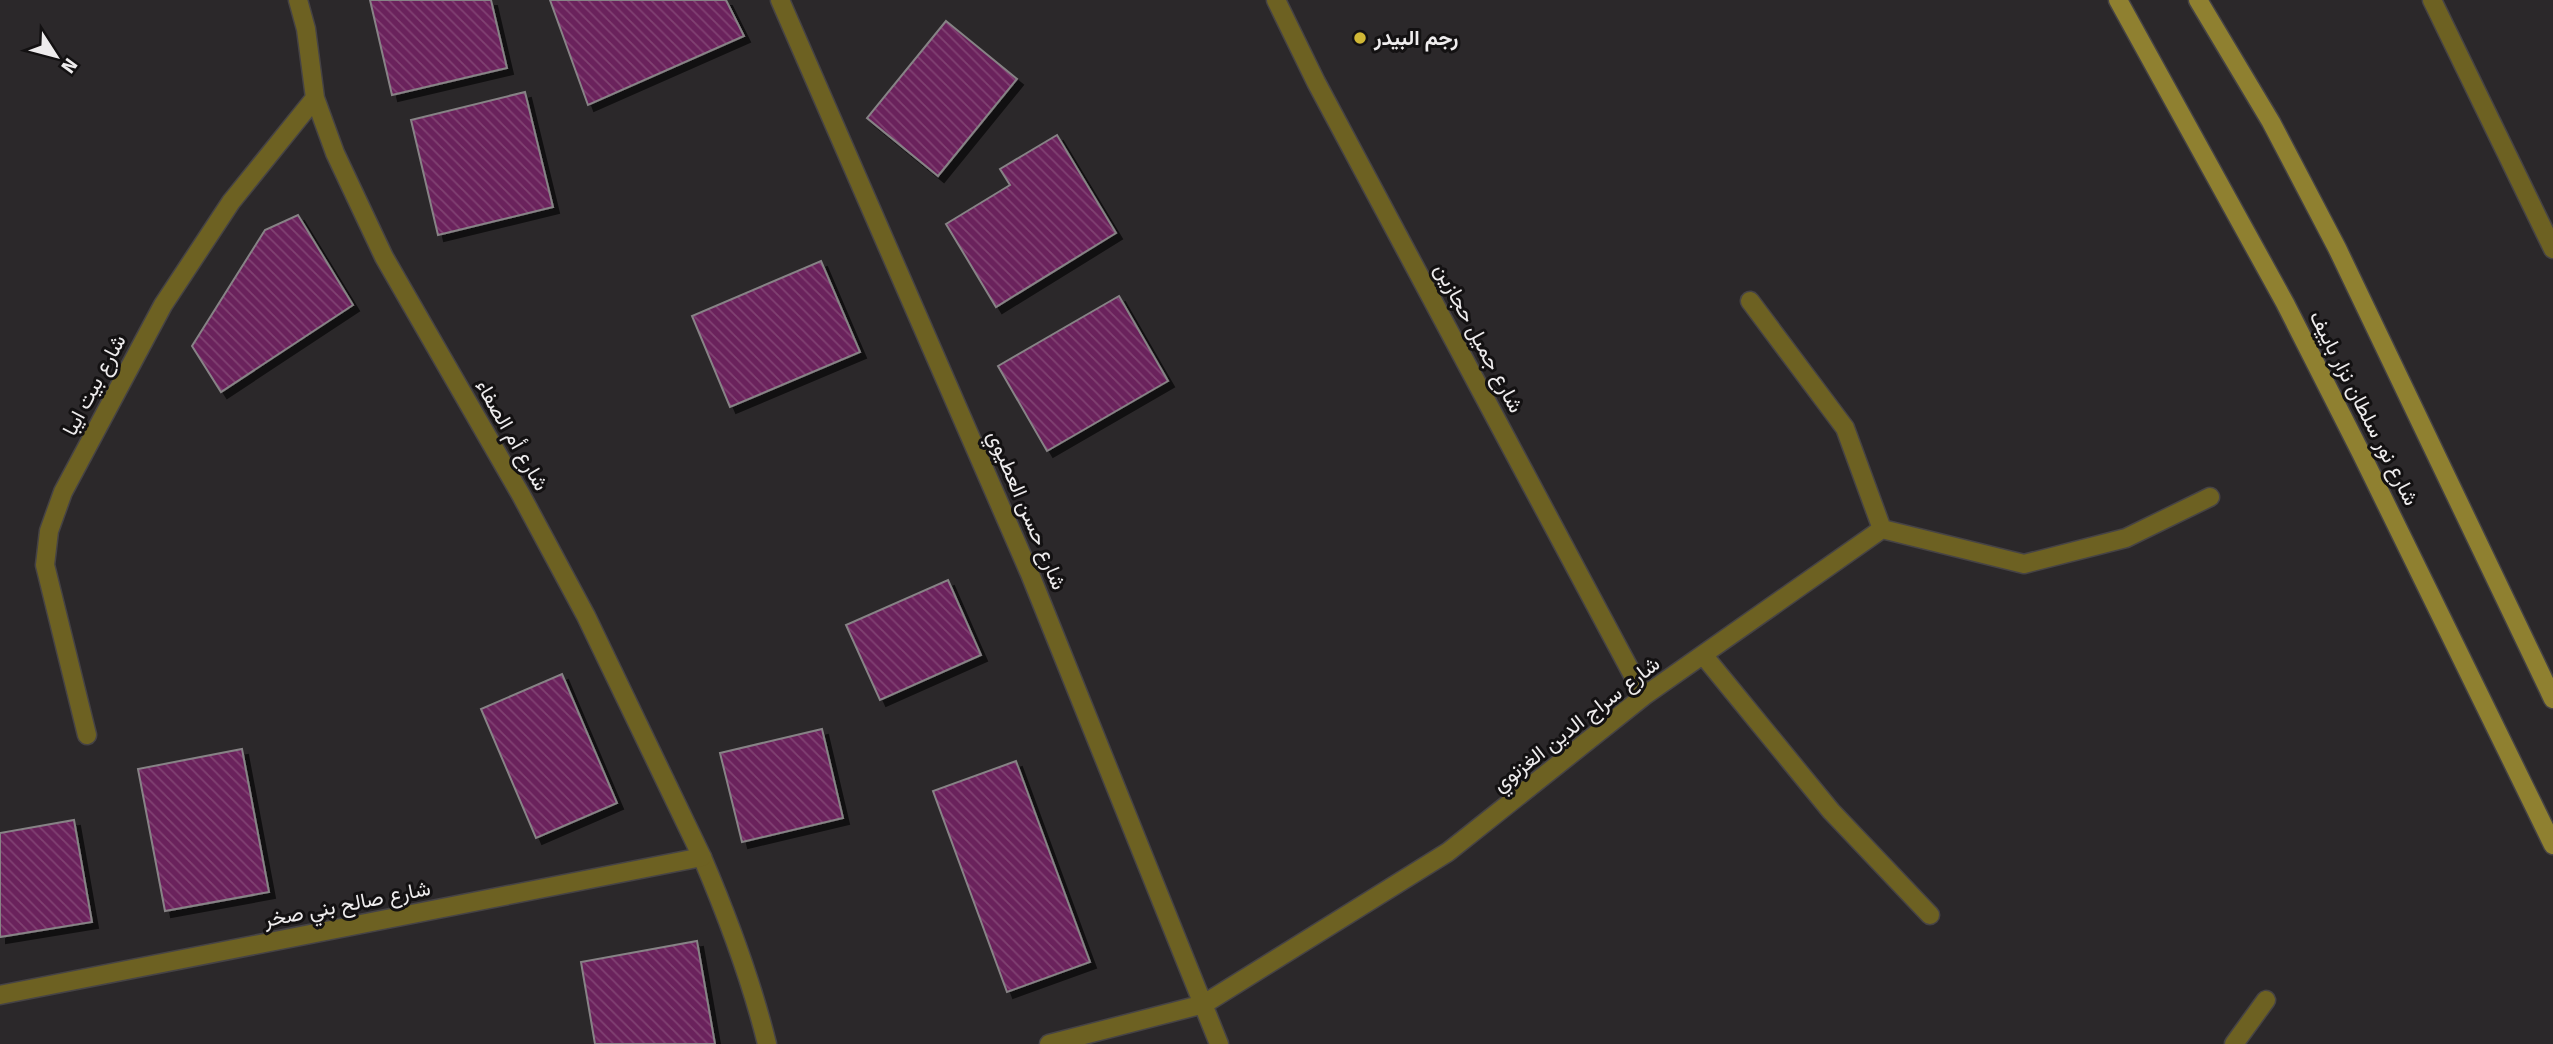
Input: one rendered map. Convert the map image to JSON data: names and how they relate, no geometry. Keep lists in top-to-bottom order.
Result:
{
  "streets": {
    "main road": ["شارع نور سلطان نزار باييف"],
    "street": [
      "شارع جميل حجازين",
      "شارع بيت ايبا",
      "شارع أم الصفاء",
      "شارع حسن العطيوي",
      "شارع سراج الدين الغزنوي",
      "شارع صالح بني صخر"
    ]
  },
  "crossings": [
    ["شارع جميل حجازين", "شارع سراج الدين الغزنوي"],
    ["شارع بيت ايبا", "شارع أم الصفاء"],
    ["شارع أم الصفاء", "شارع صالح بني صخر"],
    ["شارع حسن العطيوي", "شارع سراج الدين الغزنوي"]
  ],
  "places": ["رجم البيدر"],
  "north": "bottom right"
}
